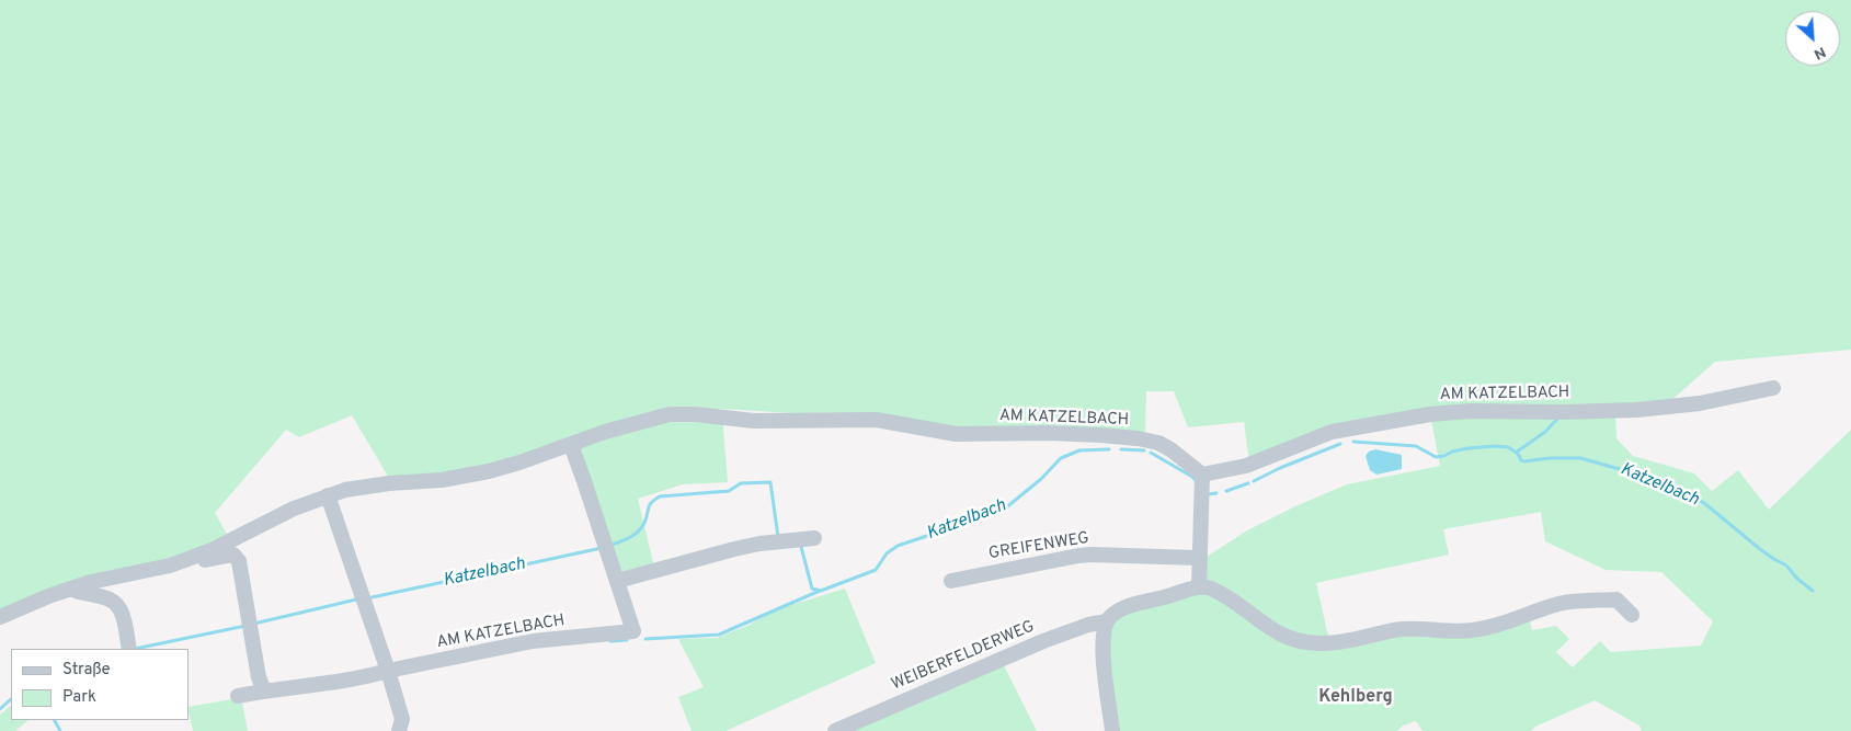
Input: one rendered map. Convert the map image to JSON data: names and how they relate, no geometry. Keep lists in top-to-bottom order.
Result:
{
  "streets": {
    "street": ["AM KATZELBACH", "GREIFENWEG", "WEIBERFELDERWEG"]
  },
  "districts": ["Kehlberg"],
  "water": ["Katzelbach"],
  "legend": ["Straße", "Park"],
  "north": "bottom right"
}
